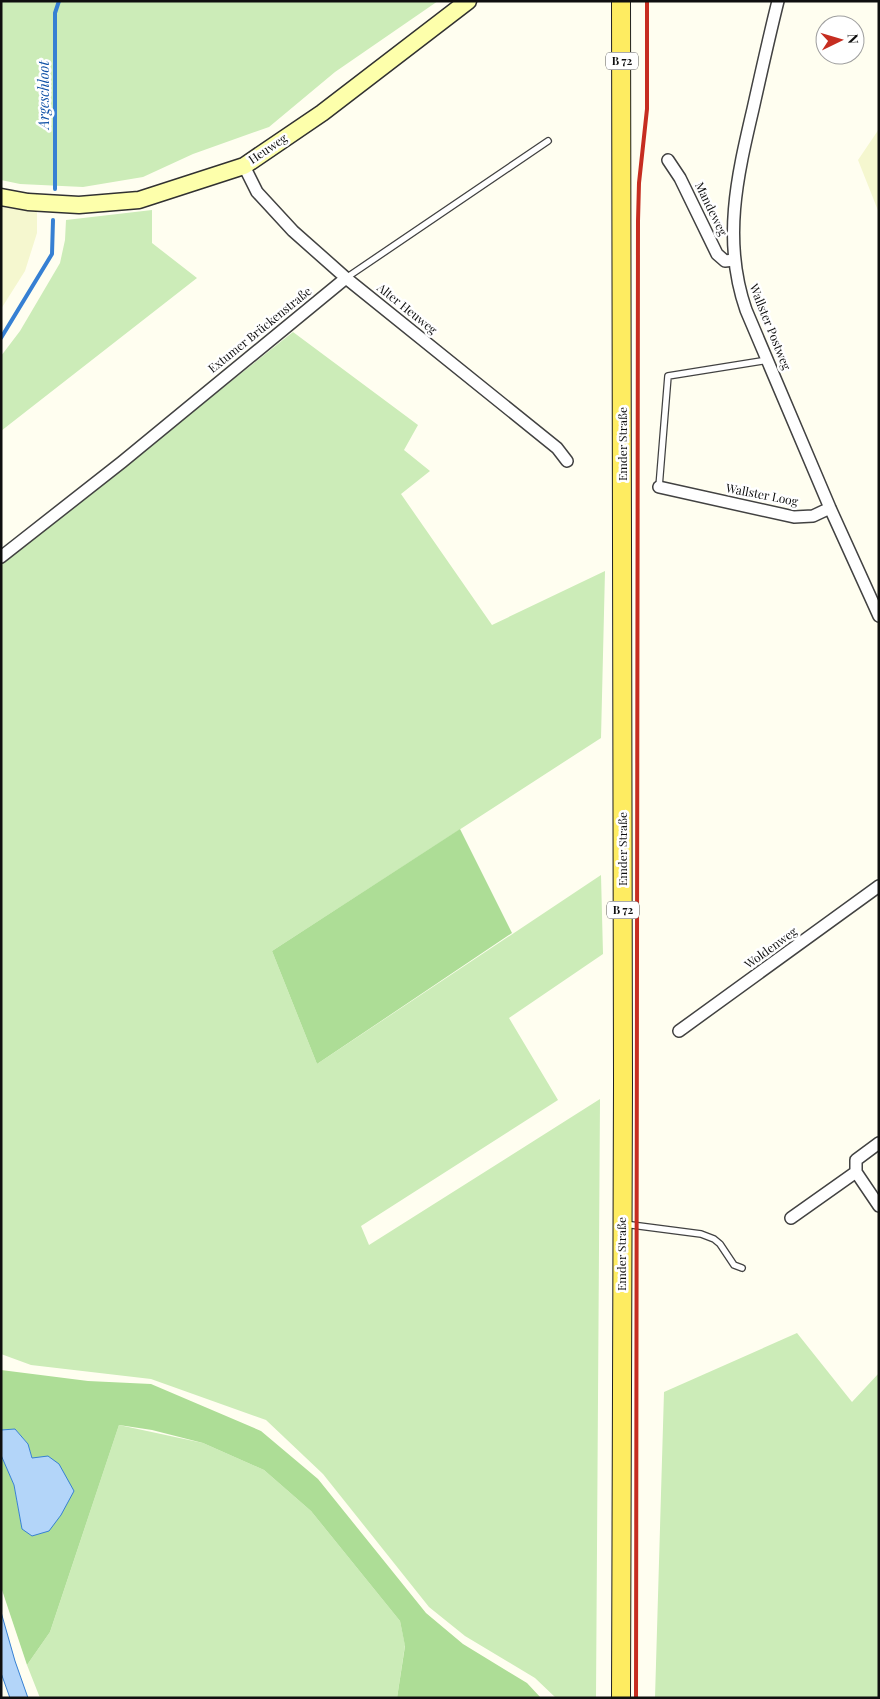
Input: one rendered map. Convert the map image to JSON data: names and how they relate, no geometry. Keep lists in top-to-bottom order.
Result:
{
  "streets": {
    "main road": ["B 72", "Emder Straße"],
    "street": [
      "Heuweg",
      "Mandeweg",
      "Alter Heuweg",
      "Wallster Postweg",
      "Extumer Brückenstraße",
      "Wallster Loog",
      "Woldenweg"
    ]
  },
  "crossings": [
    ["Heuweg", "Alter Heuweg"],
    ["Mandeweg", "Wallster Postweg"],
    ["Alter Heuweg", "Extumer Brückenstraße"],
    ["Wallster Postweg", "Wallster Loog"]
  ],
  "water": ["Argeschloot"],
  "north": "right"
}
